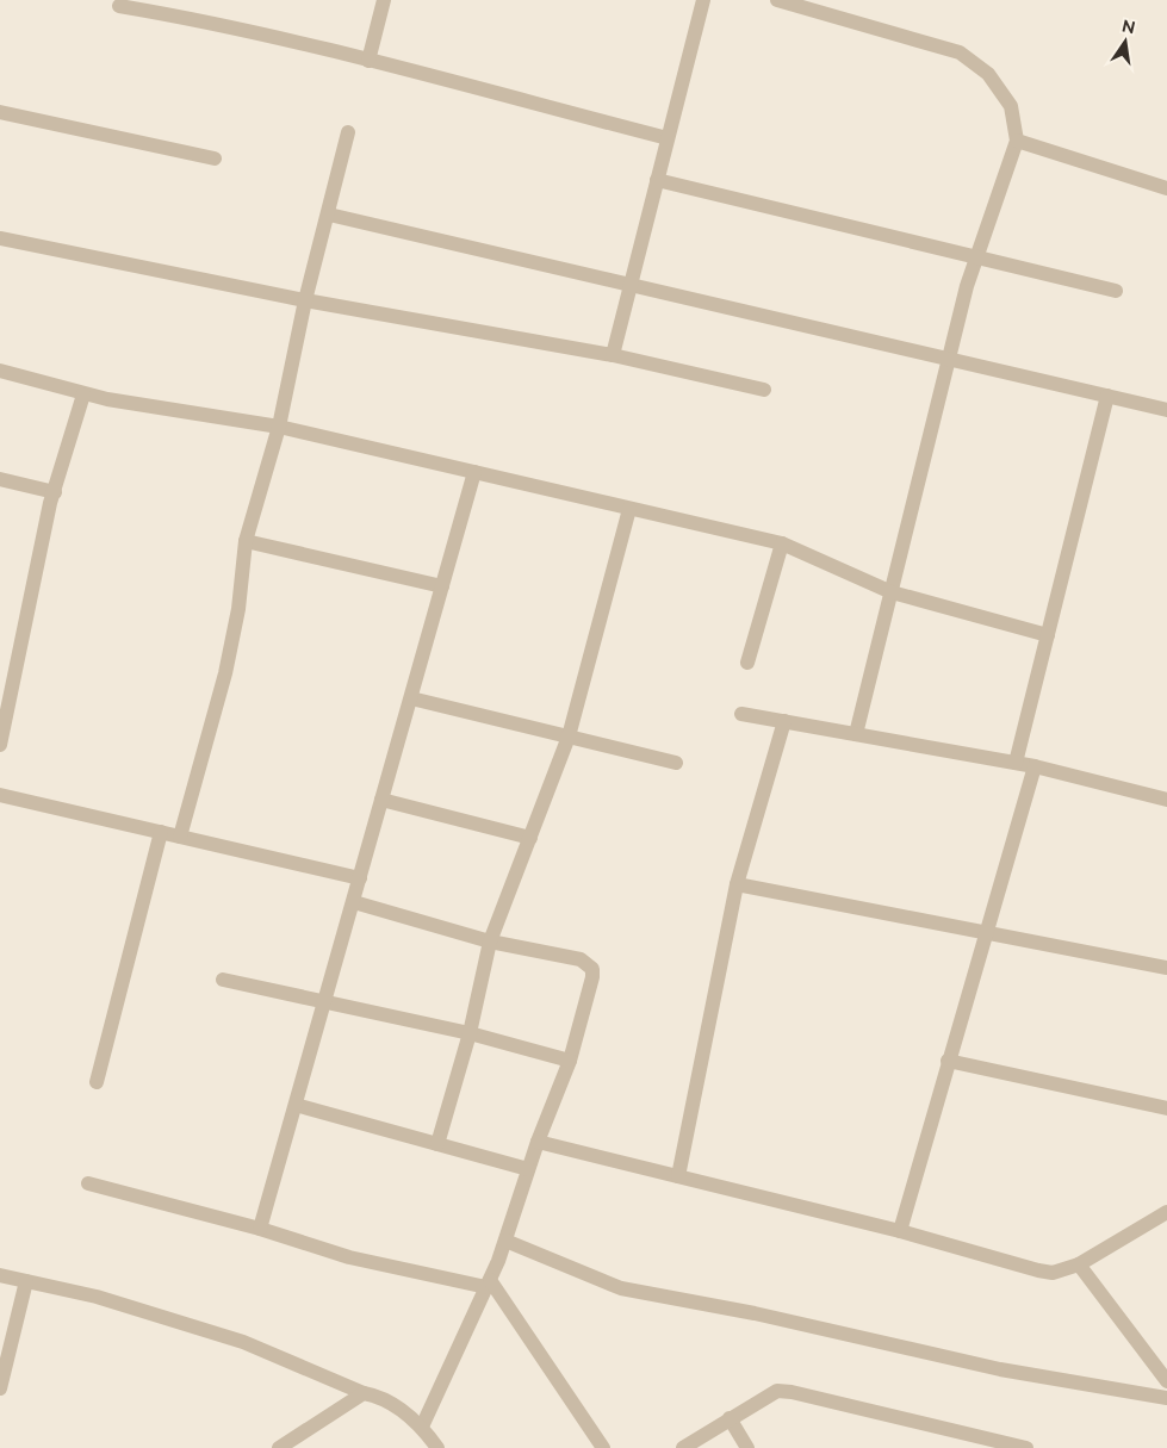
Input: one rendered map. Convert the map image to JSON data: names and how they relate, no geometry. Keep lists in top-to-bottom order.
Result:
{
  "north": "top"
}
